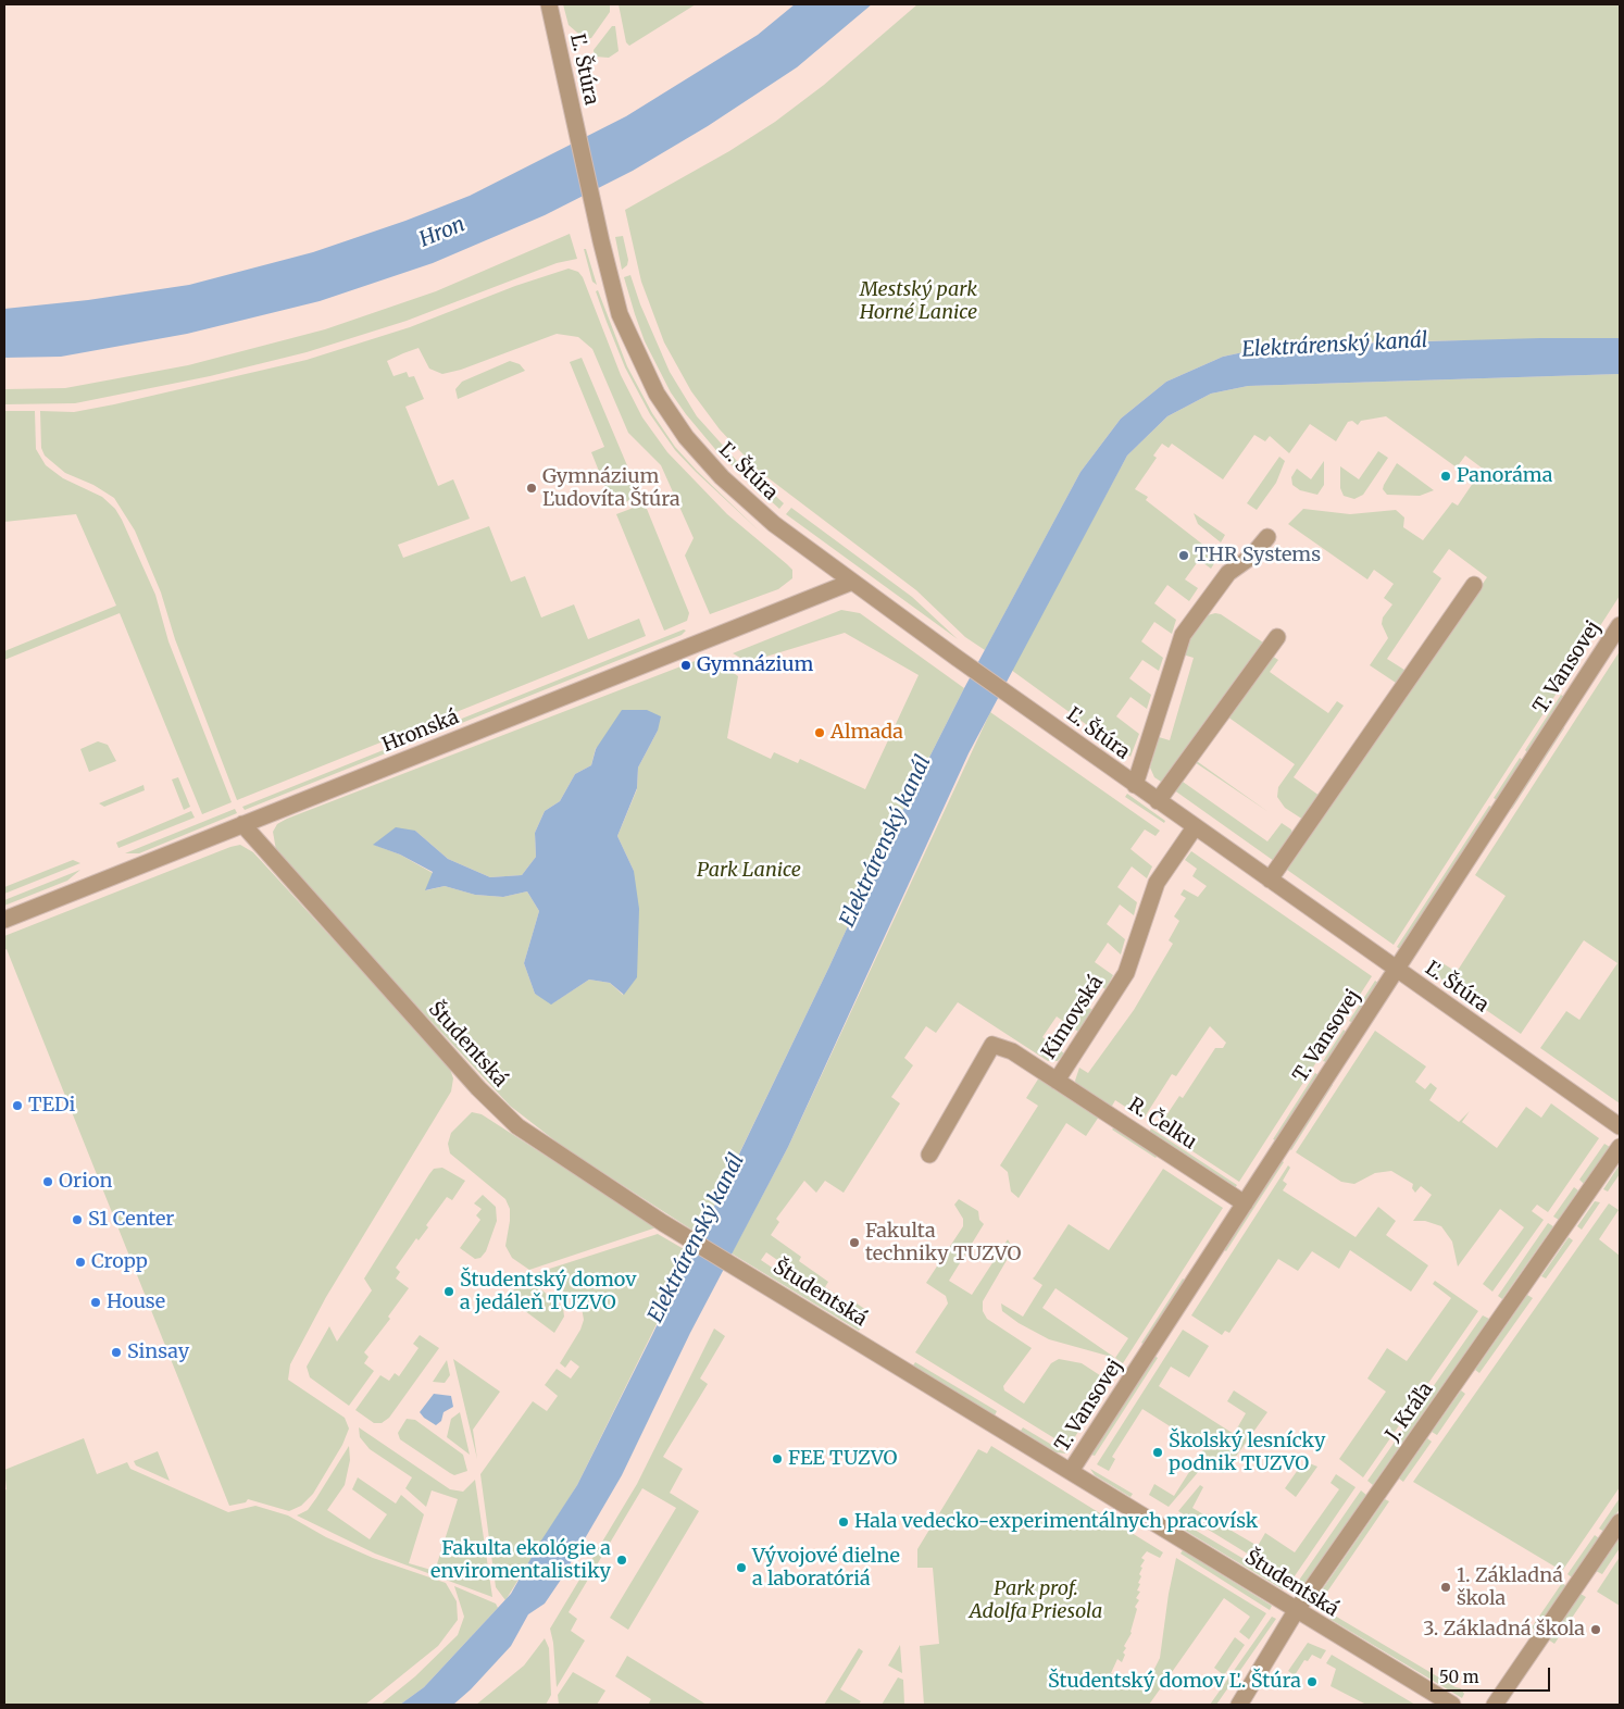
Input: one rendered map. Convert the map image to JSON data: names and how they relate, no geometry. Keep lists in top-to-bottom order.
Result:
{
  "streets": {
    "street": [
      "Ľ. Štúra",
      "T. Vansovej",
      "Hronská",
      "Kimovská",
      "Študentská",
      "R. Čelku",
      "J. Kráľa"
    ]
  },
  "crossings": [
    ["Ľ. Štúra", "T. Vansovej"],
    ["Ľ. Štúra", "Hronská"],
    ["Ľ. Štúra", "Kimovská"],
    ["T. Vansovej", "Študentská"],
    ["T. Vansovej", "R. Čelku"],
    ["Hronská", "Študentská"],
    ["Kimovská", "R. Čelku"],
    ["Študentská", "J. Kráľa"]
  ],
  "water": ["Hron", "Elektrárenský kanál"],
  "parks": ["Mestský park Horné Lanice", "Park Lanice", "Park prof. Adolfa Priesola"],
  "places": [
    "Panoráma",
    "Gymnázium Ľudovíta Štúra",
    "THR Systems",
    "Gymnázium",
    "Almada",
    "TEDi",
    "Orion",
    "S1 Center",
    "Fakulta techniky TUZVO",
    "Cropp",
    "Študentský domov a jedáleň TUZVO",
    "House",
    "Sinsay",
    "Školský lesnícky podnik TUZVO",
    "FEE TUZVO",
    "Hala vedecko-experimentálnych pracovísk",
    "Fakulta ekológie a enviromentalistiky",
    "Vývojové dielne a laboratóriá",
    "1. Základná škola",
    "3. Základná škola",
    "Študentský domov Ľ. Štúra"
  ],
  "scale_bar": "50 m"
}
